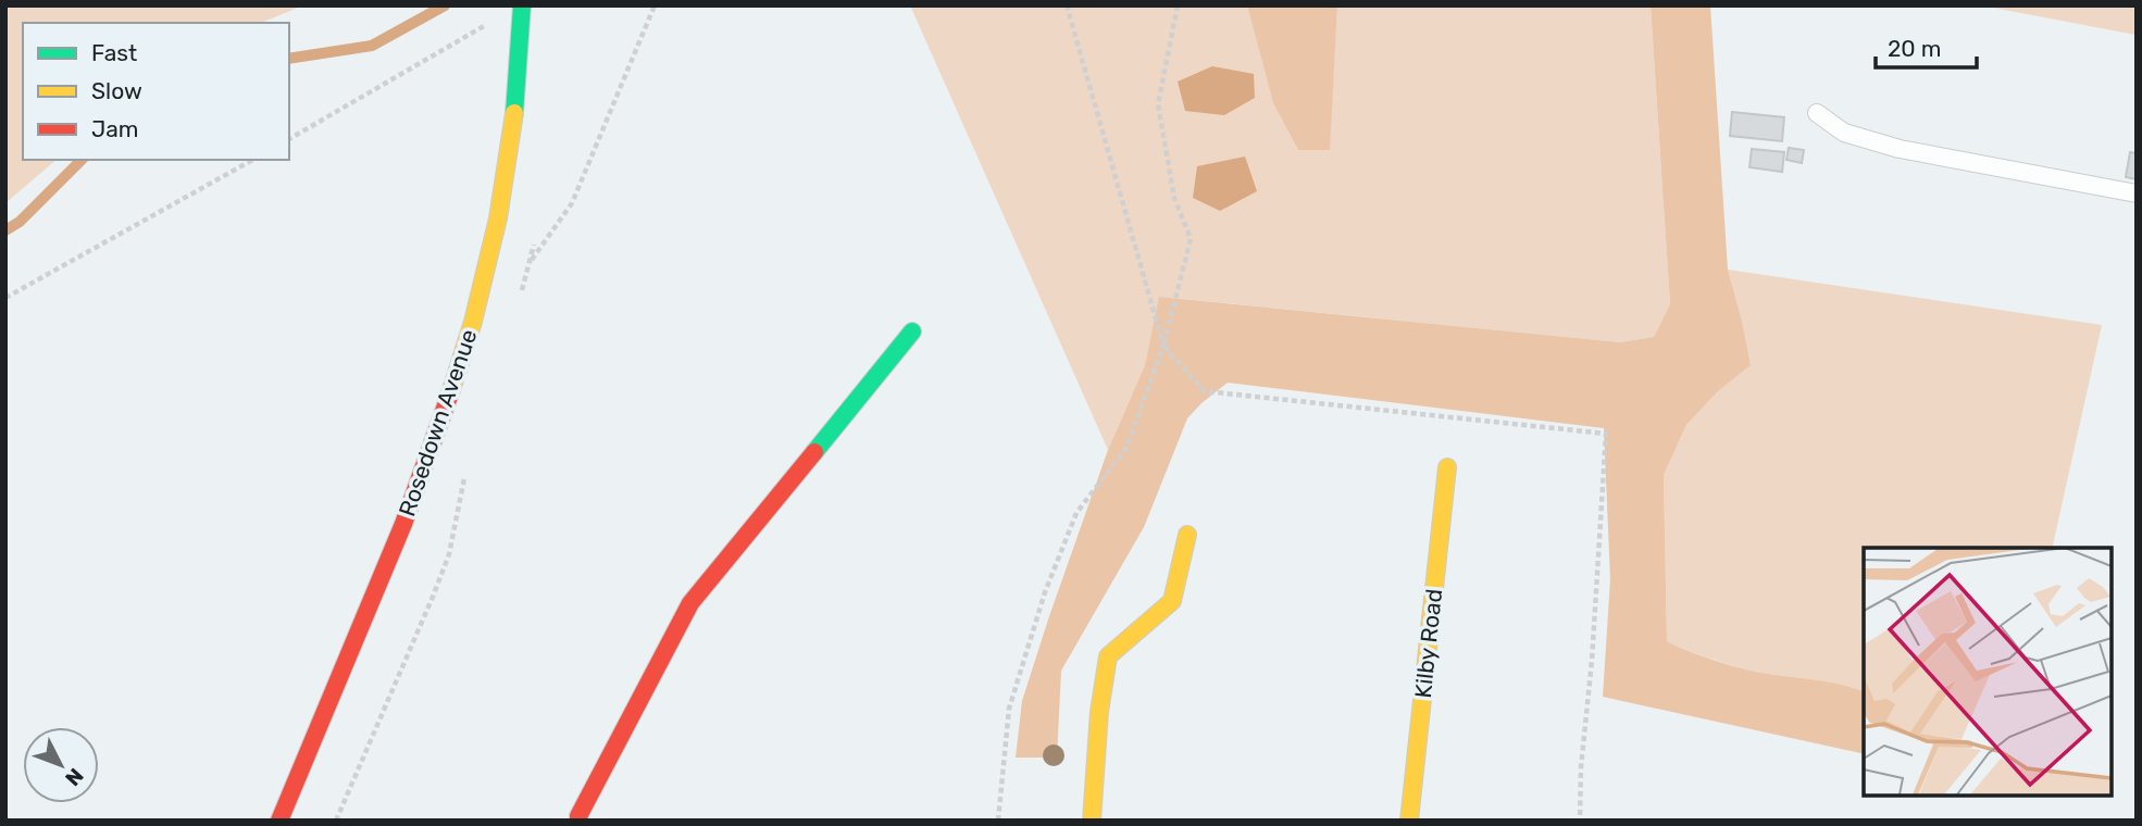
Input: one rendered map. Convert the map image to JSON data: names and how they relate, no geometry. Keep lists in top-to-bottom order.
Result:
{
  "streets": {
    "street": ["Rosedown Avenue", "Kilby Road"]
  },
  "legend": ["Fast", "Slow", "Jam"],
  "scale_bar": "20 m",
  "north": "bottom right"
}
